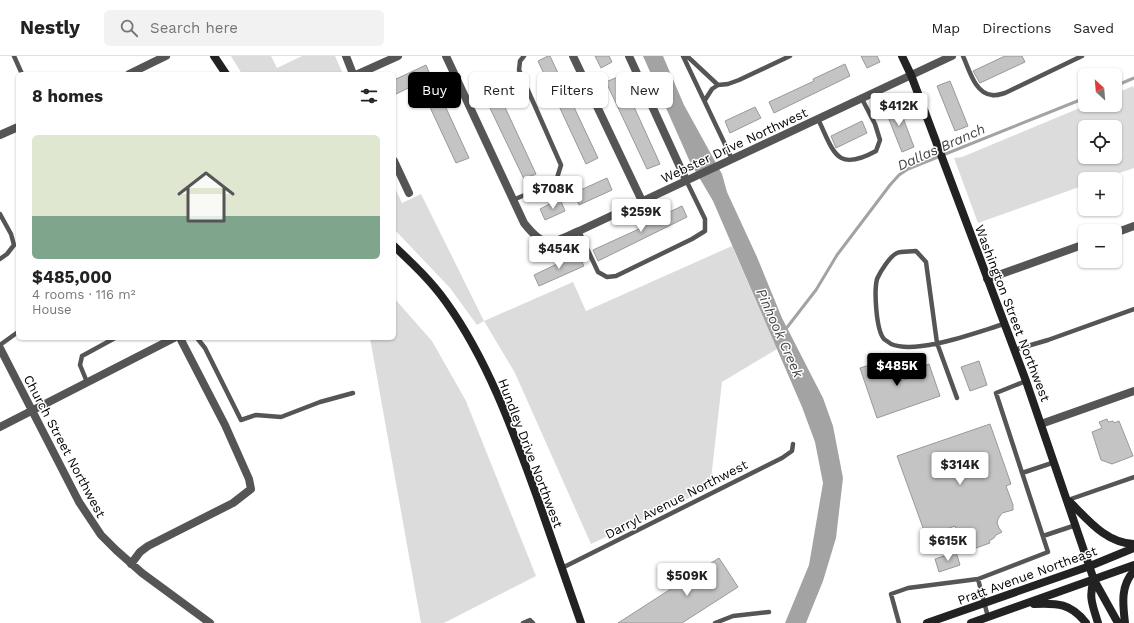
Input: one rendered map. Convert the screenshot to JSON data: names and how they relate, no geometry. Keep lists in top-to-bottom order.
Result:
{
  "streets": {
    "main road": ["Washington Street Northwest", "Hundley Drive Northwest", "Pratt Avenue Northeast"],
    "street": ["Webster Drive Northwest", "Church Street Northwest"],
    "lane": ["Darryl Avenue Northwest"]
  },
  "crossings": [
    ["Webster Drive Northwest", "Washington Street Northwest"],
    ["Washington Street Northwest", "Pratt Avenue Northeast"],
    ["Hundley Drive Northwest", "Darryl Avenue Northwest"]
  ],
  "water": ["Dallas Branch", "Pinhook Creek"],
  "north": "top left",
  "page": {
    "header": "Nestly",
    "search": "Search here",
    "nav": ["Map", "Directions", "Saved"],
    "map_buttons": ["+", "−"],
    "chip": [
      "Buy",
      "Rent",
      "Filters",
      "New"
    ],
    "heading": "8 homes",
    "price": [
      "$412K",
      "$708K",
      "$259K",
      "$454K",
      "$485K",
      "$314K",
      "$615K",
      "$509K"
    ],
    "list": [
      {
        "name": "$485,000",
        "note": "4 rooms · 116 m² · House"
      }
    ]
  }
}
